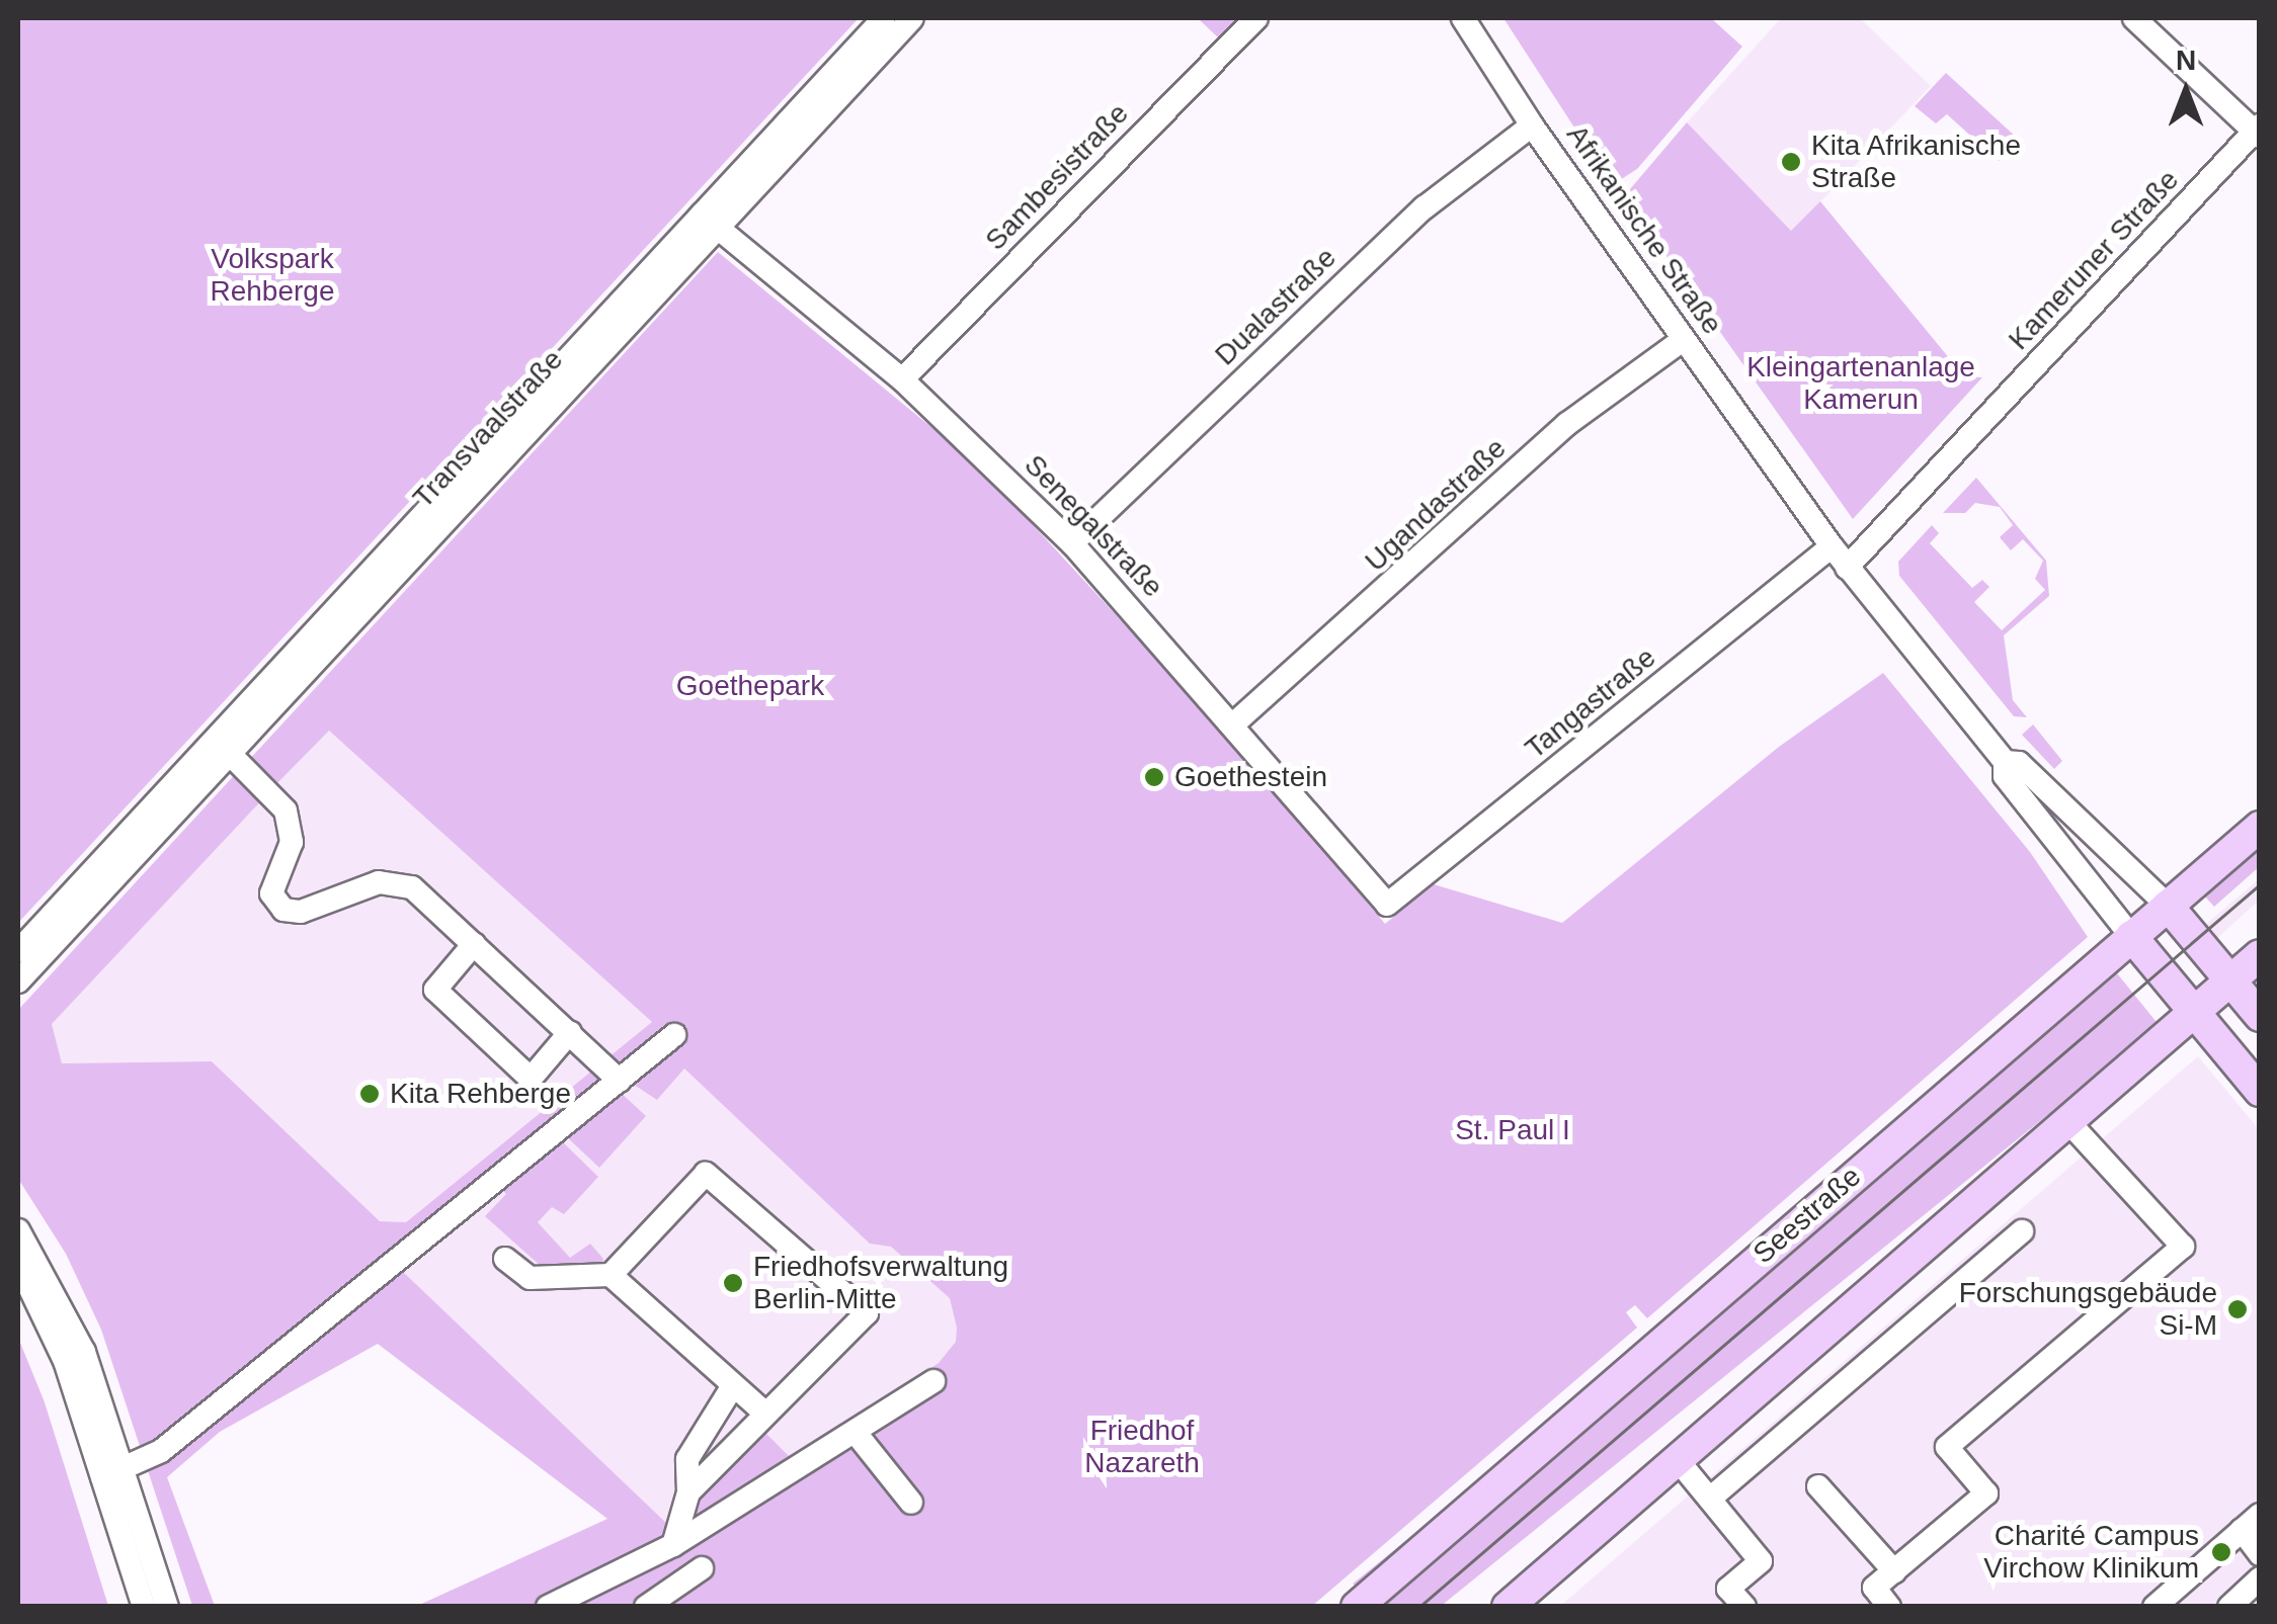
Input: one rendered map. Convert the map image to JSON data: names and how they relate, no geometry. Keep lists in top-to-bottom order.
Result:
{
  "streets": {
    "main road": ["Seestraße"],
    "street": [
      "Sambesistraße",
      "Afrikanische Straße",
      "Kameruner Straße",
      "Dualastraße",
      "Transvaalstraße",
      "Ugandastraße",
      "Senegalstraße",
      "Tangastraße"
    ]
  },
  "crossings": [
    ["Sambesistraße", "Senegalstraße"],
    ["Afrikanische Straße", "Kameruner Straße"],
    ["Afrikanische Straße", "Dualastraße"],
    ["Afrikanische Straße", "Ugandastraße"],
    ["Afrikanische Straße", "Tangastraße"],
    ["Afrikanische Straße", "Seestraße"],
    ["Dualastraße", "Senegalstraße"],
    ["Transvaalstraße", "Senegalstraße"],
    ["Ugandastraße", "Senegalstraße"],
    ["Senegalstraße", "Tangastraße"]
  ],
  "parks": [
    "Volkspark Rehberge",
    "Kleingartenanlage Kamerun",
    "Goethepark",
    "St. Paul I",
    "Friedhof Nazareth"
  ],
  "places": [
    "Kita Afrikanische Straße",
    "Goethestein",
    "Kita Rehberge",
    "Friedhofsverwaltung Berlin-Mitte",
    "Forschungsgebäude Si-M",
    "Charité Campus Virchow Klinikum"
  ],
  "north": "top"
}
